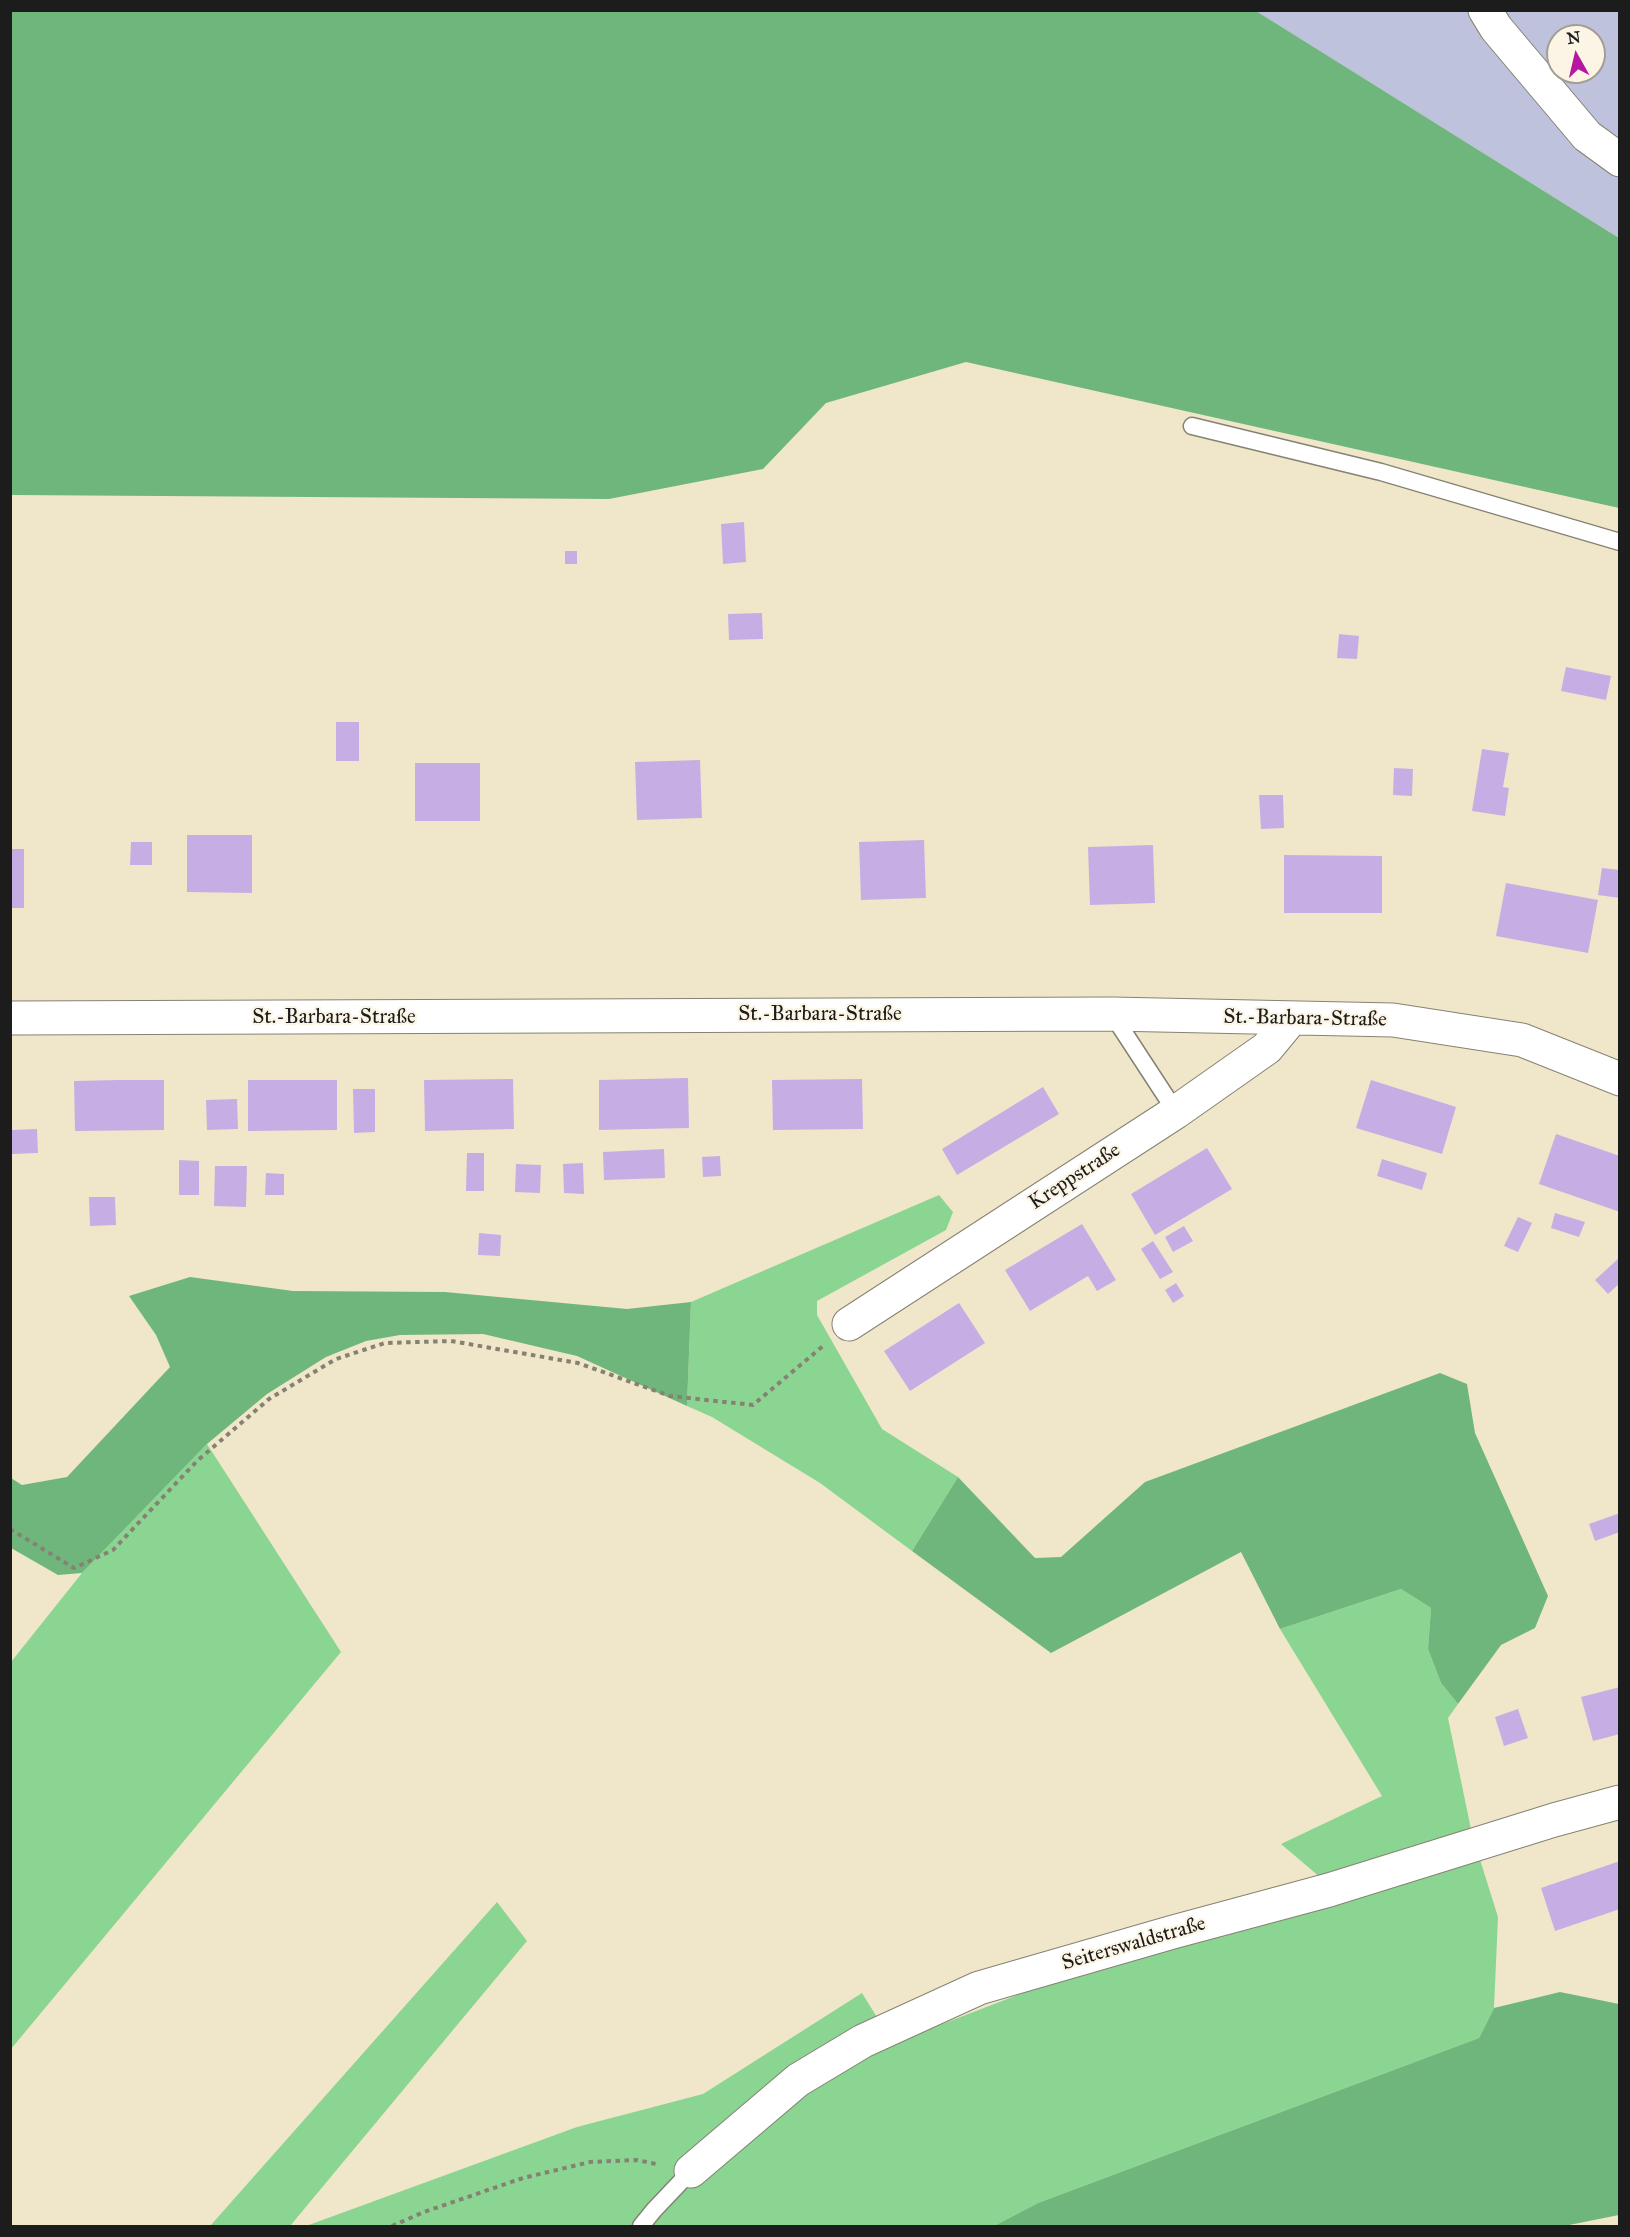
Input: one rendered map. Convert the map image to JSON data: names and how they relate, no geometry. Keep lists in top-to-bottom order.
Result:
{
  "streets": {
    "street": ["St.-Barbara-Straße", "Kreppstraße", "Seiterswaldstraße"]
  },
  "crossings": [
    ["St.-Barbara-Straße", "Kreppstraße"]
  ],
  "north": "top"
}
